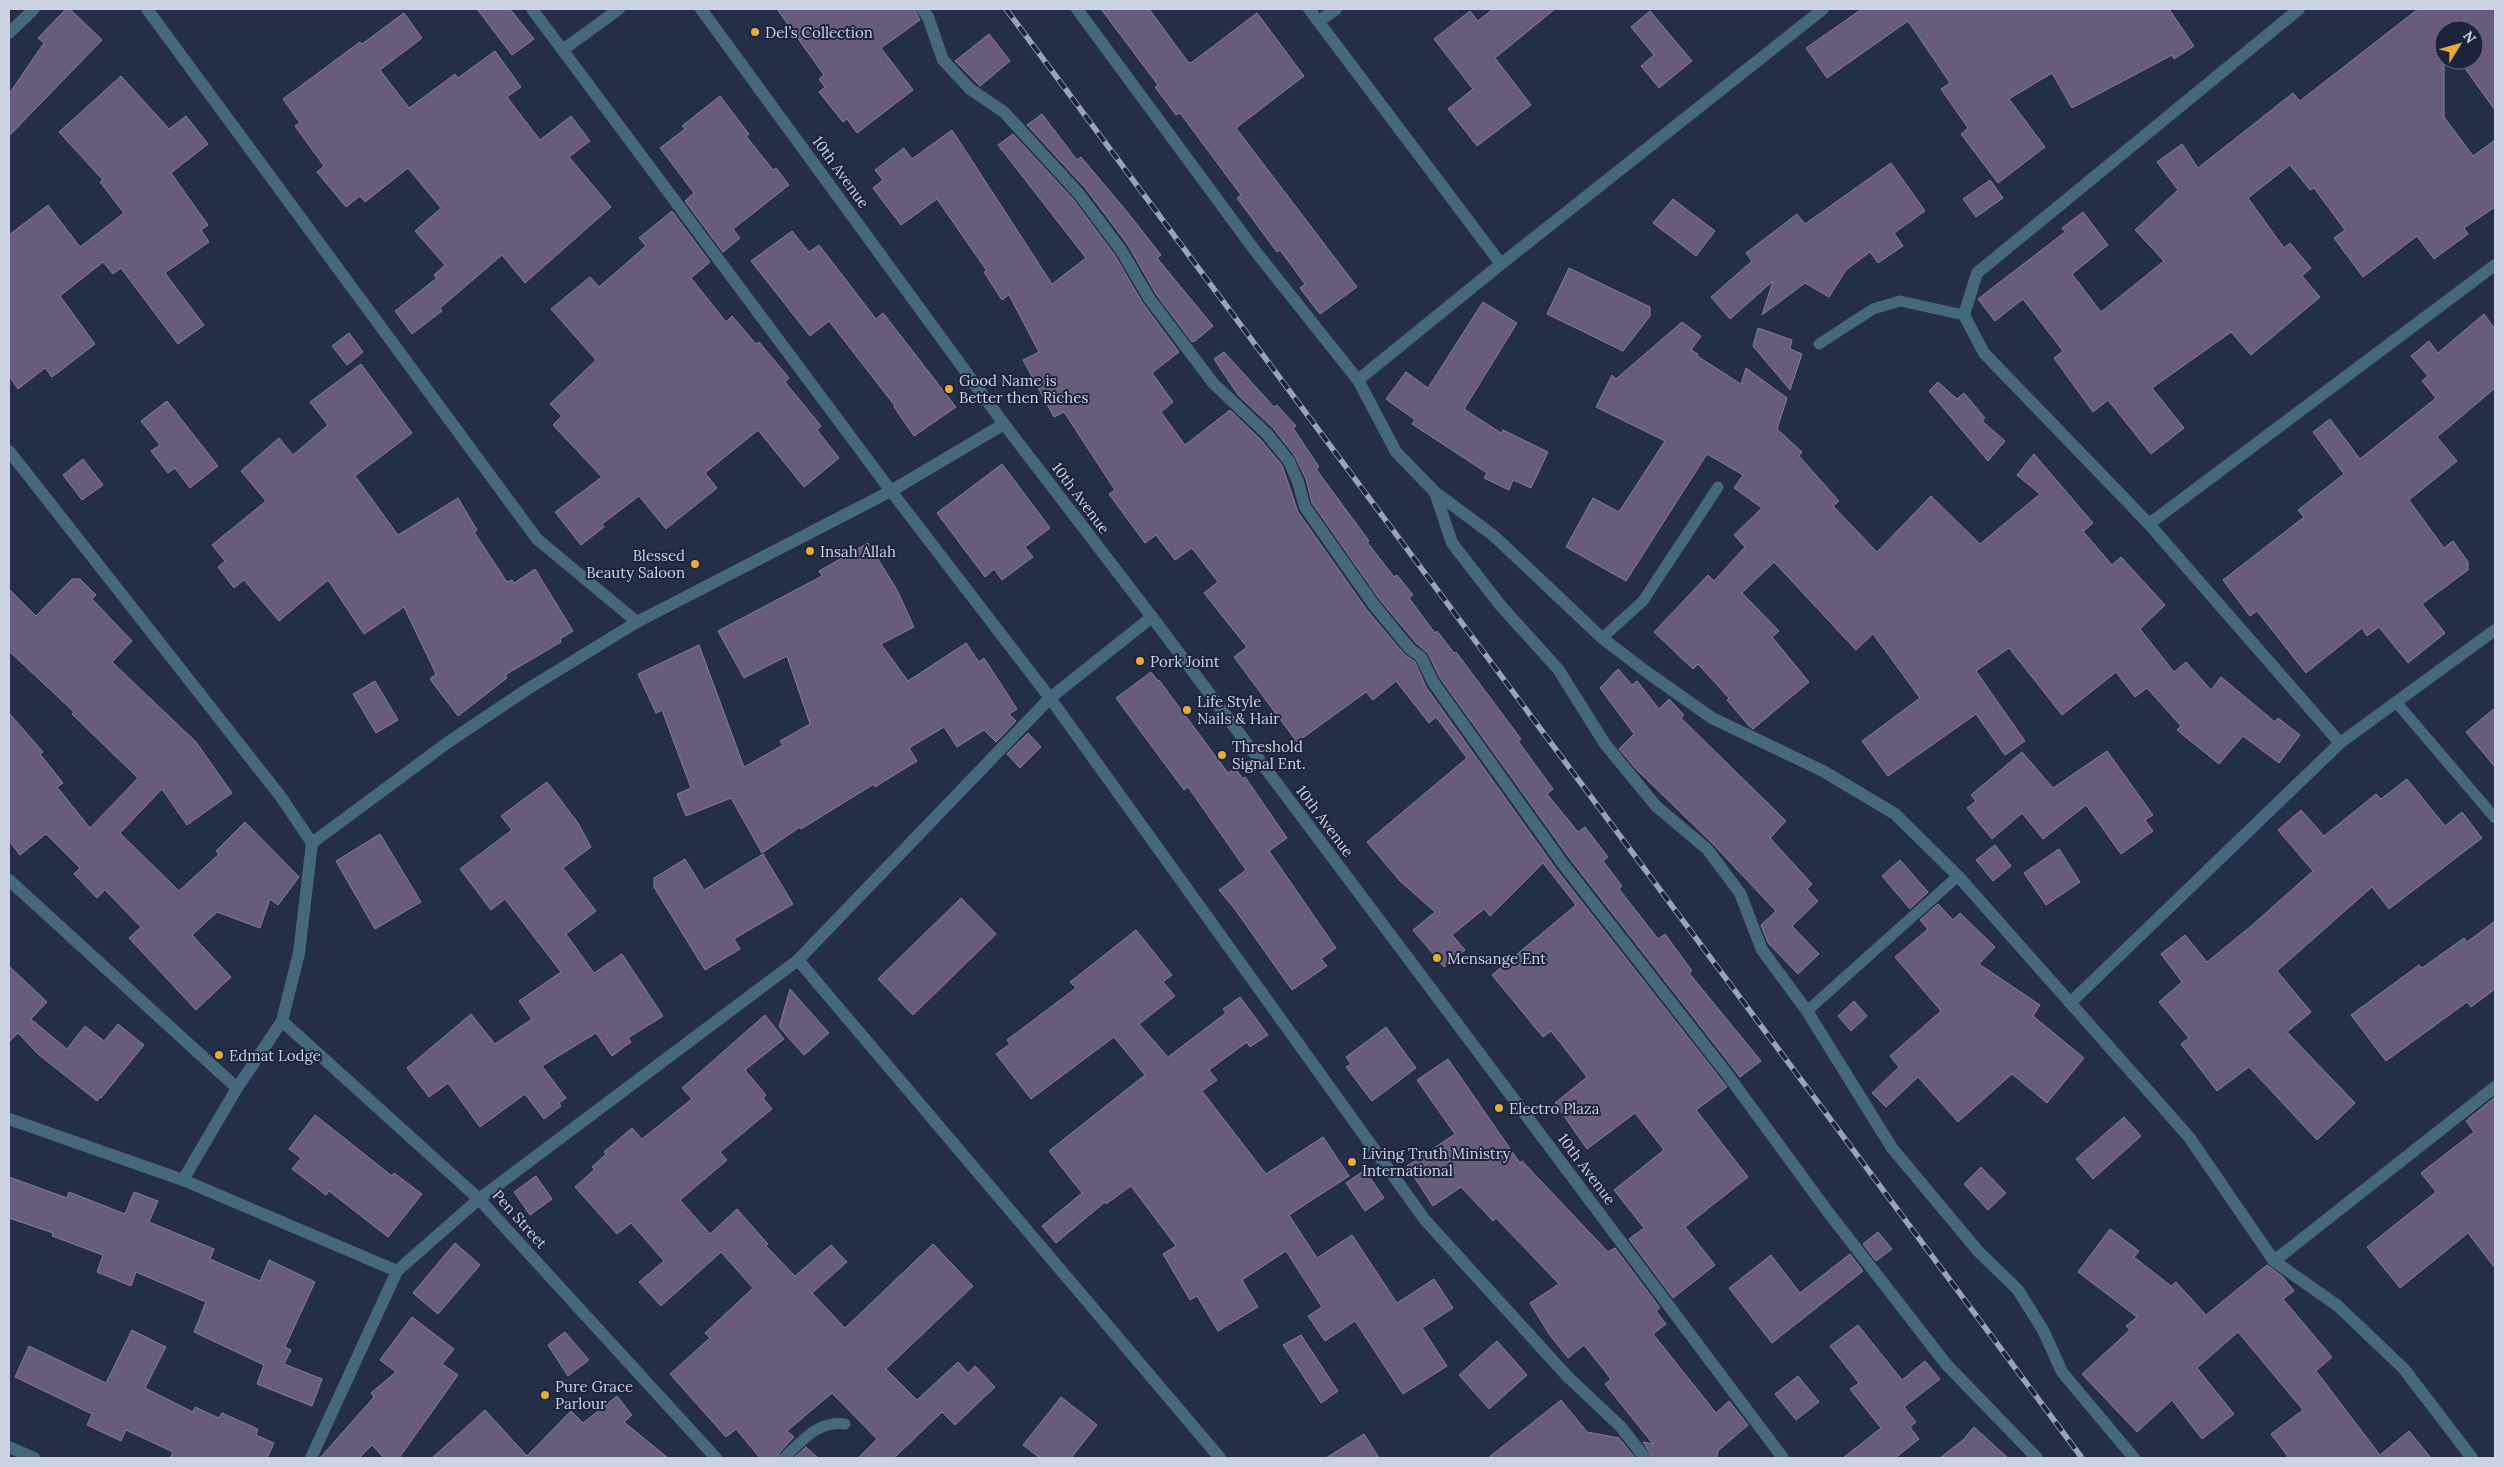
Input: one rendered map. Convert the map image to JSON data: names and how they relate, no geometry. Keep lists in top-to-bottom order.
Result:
{
  "streets": {
    "street": ["10th Avenue", "Pen Street"]
  },
  "places": [
    "Del’s Collection",
    "Good Name is Better then Riches",
    "Insah Allah",
    "Blessed Beauty Saloon",
    "Pork Joint",
    "Life Style Nails & Hair",
    "Threshold Signal Ent.",
    "Mensange Ent",
    "Edmat Lodge",
    "Electro Plaza",
    "Living Truth Ministry International",
    "Pure Grace Parlour"
  ],
  "north": "top right"
}
